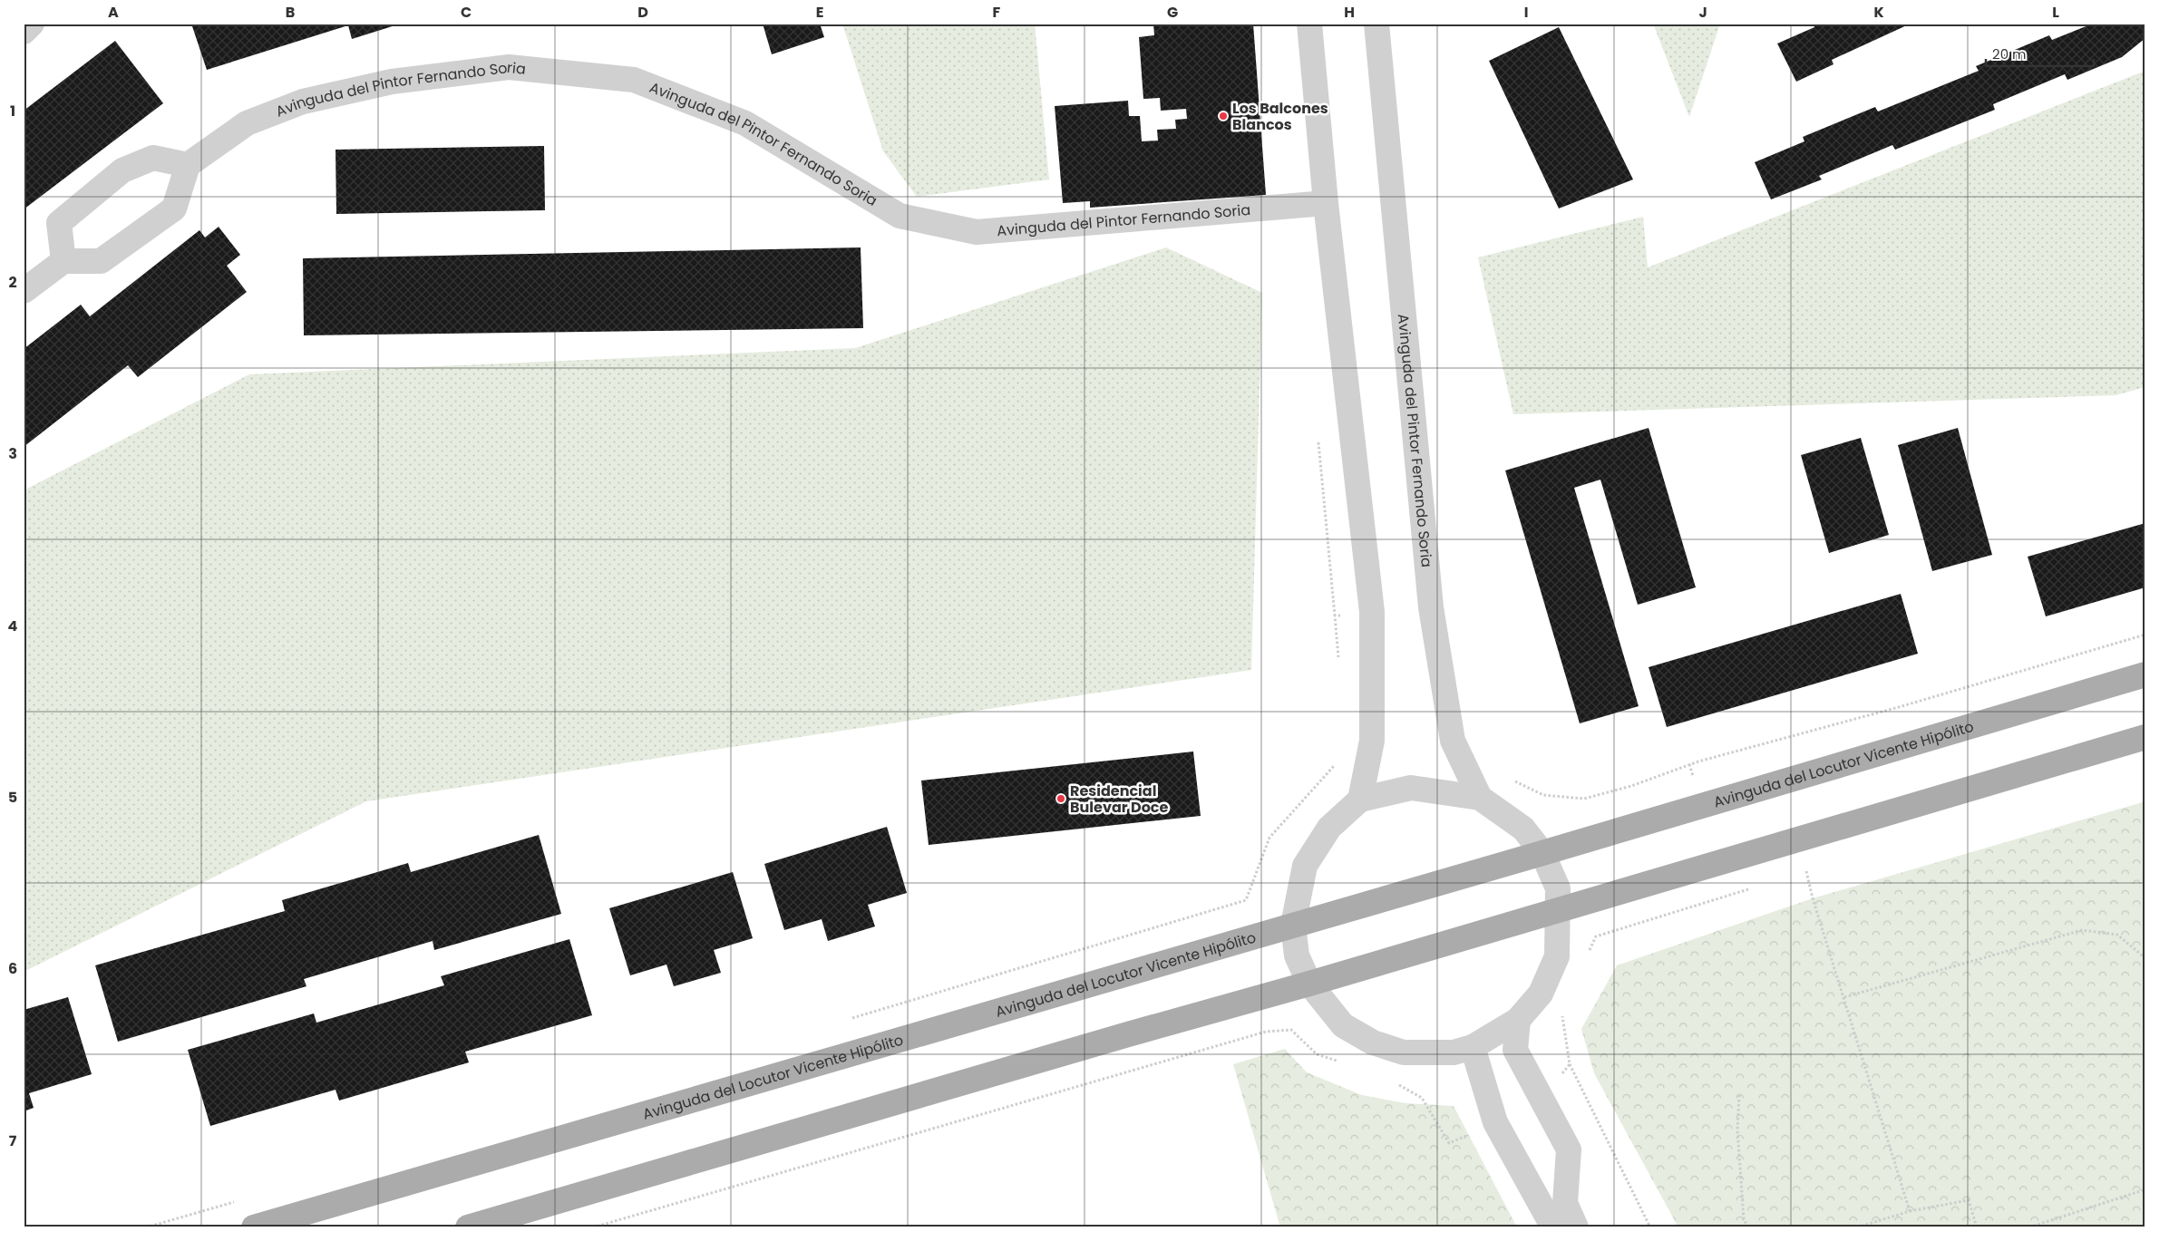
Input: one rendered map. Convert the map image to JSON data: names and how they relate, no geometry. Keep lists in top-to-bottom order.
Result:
{
  "streets": {
    "main road": ["Avinguda del Locutor Vicente Hipólito"],
    "street": ["Avinguda del Pintor Fernando Soria"]
  },
  "places": ["Los Balcones Blancos", "Residencial Bulevar Doce"],
  "scale_bar": "20 m",
  "grid": {
    "columns": [
      "A",
      "B",
      "C",
      "D",
      "E",
      "F",
      "G",
      "H",
      "I",
      "J",
      "K",
      "L"
    ],
    "rows": [
      "1",
      "2",
      "3",
      "4",
      "5",
      "6",
      "7"
    ]
  }
}
